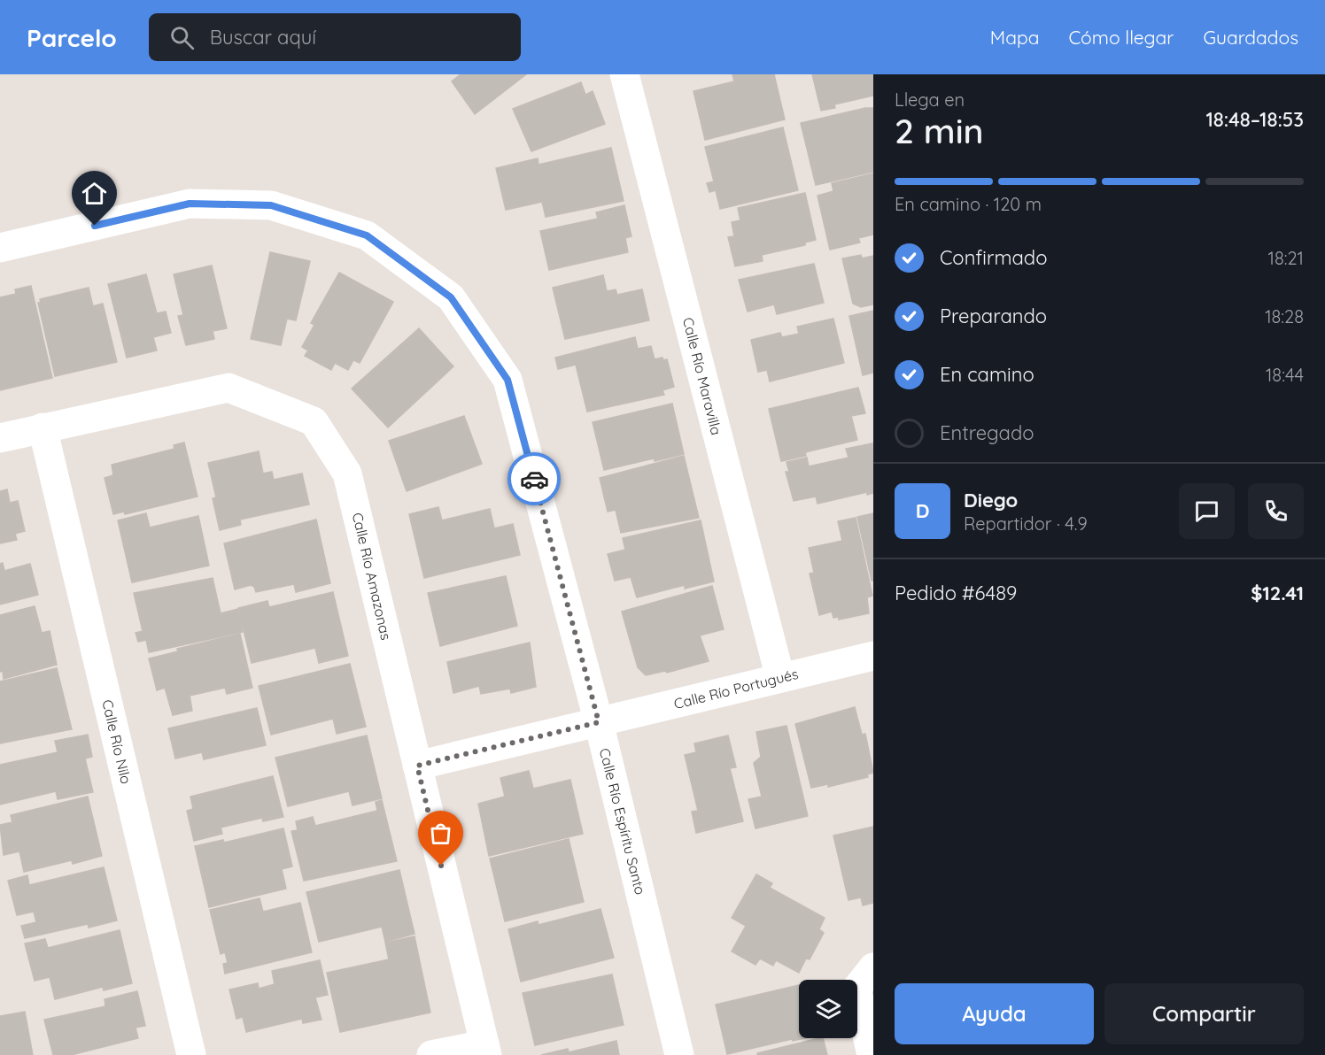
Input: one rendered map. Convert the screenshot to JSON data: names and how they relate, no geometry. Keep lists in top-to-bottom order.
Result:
{
  "streets": {
    "street": [
      "Calle Río Maravilla",
      "Calle Río Amazonas",
      "Calle Río Portugués",
      "Calle Río Nilo",
      "Calle Río Espíritu Santo"
    ]
  },
  "crossings": [
    ["Calle Río Maravilla", "Calle Río Portugués"],
    ["Calle Río Amazonas", "Calle Río Portugués"],
    ["Calle Río Amazonas", "Calle Río Nilo"],
    ["Calle Río Portugués", "Calle Río Espíritu Santo"]
  ],
  "page": {
    "header": "Parcelo",
    "search": "Buscar aquí",
    "nav": ["Mapa", "Cómo llegar", "Guardados"],
    "heading": ["2 min", "Llega en", "18:48–18:53"],
    "panel": [
      "Diego",
      "Repartidor · 4.9",
      "Pedido #6489",
      "$12.41"
    ],
    "bar": "En camino · 120 m",
    "list": [
      ["Confirmado", "18:21"],
      ["Preparando", "18:28"],
      ["En camino", "18:44"],
      "Entregado"
    ],
    "round": "D",
    "buttons": ["Ayuda", "Compartir"]
  }
}
